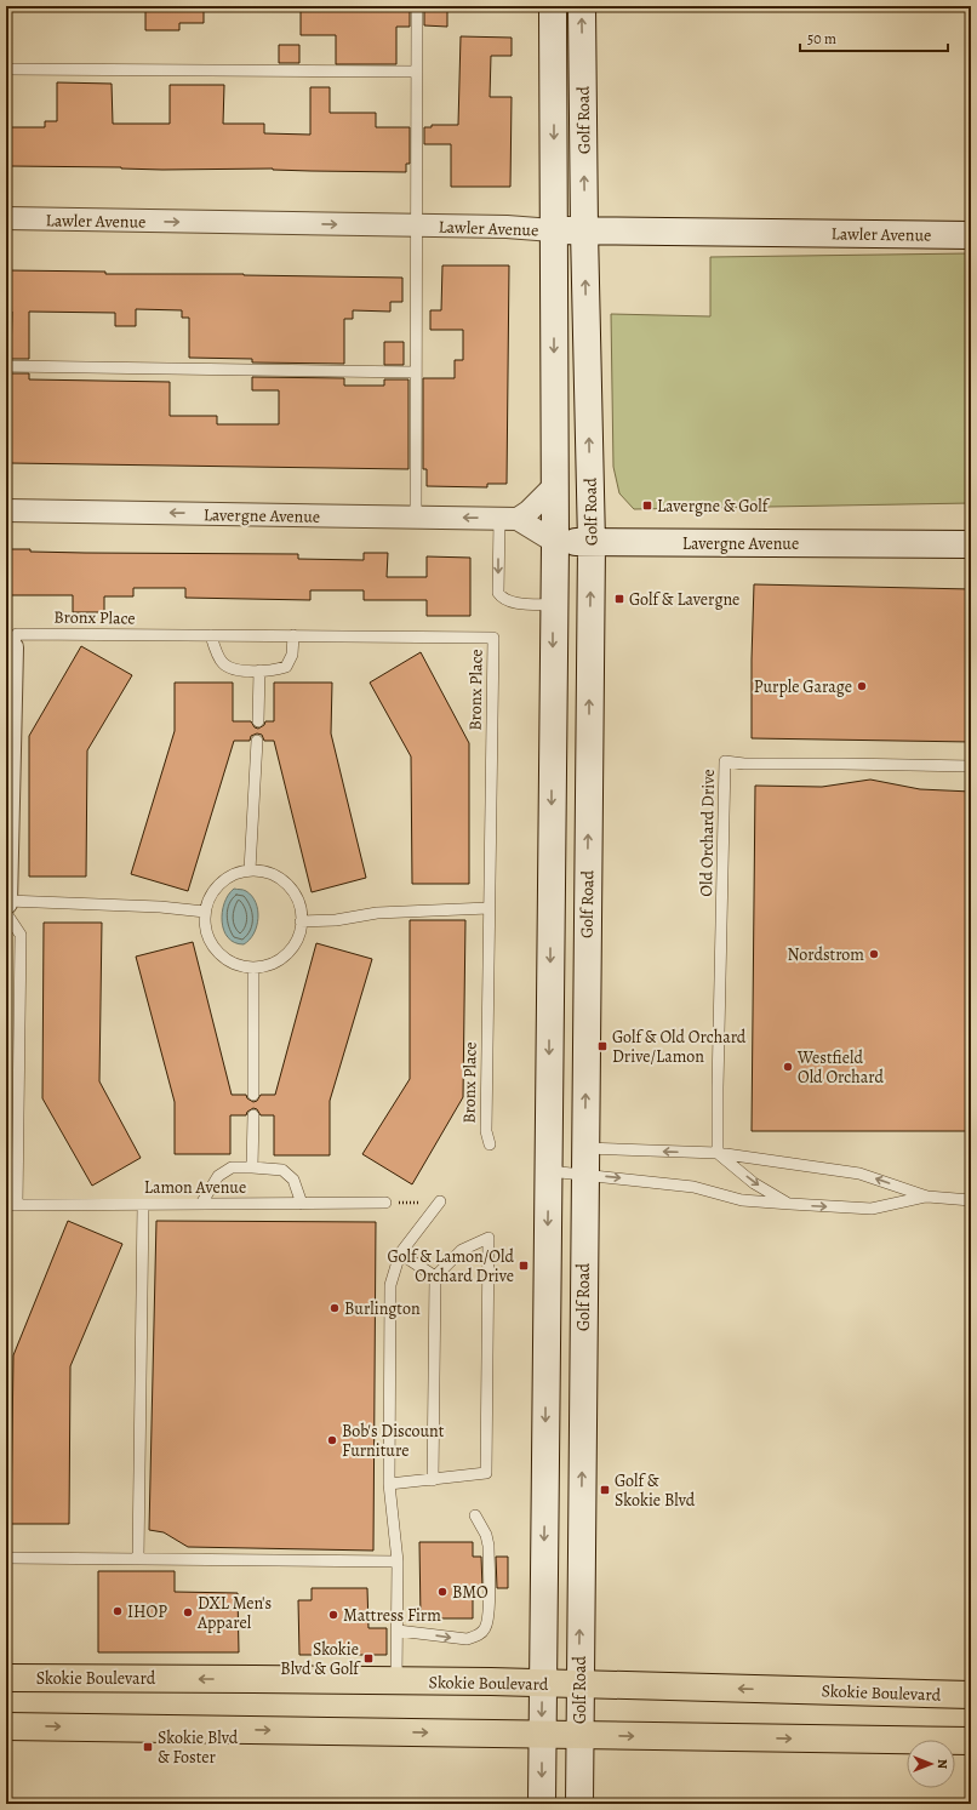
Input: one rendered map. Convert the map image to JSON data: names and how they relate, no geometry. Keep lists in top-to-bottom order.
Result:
{
  "streets": {
    "main road": [
      "Golf Road",
      "Lawler Avenue",
      "Lavergne Avenue",
      "Skokie Boulevard"
    ],
    "lane": ["Bronx Place", "Old Orchard Drive", "Lamon Avenue"]
  },
  "crossings": [
    ["Golf Road", "Lawler Avenue"],
    ["Golf Road", "Lavergne Avenue"],
    ["Golf Road", "Skokie Boulevard"]
  ],
  "one_way": ["Lawler Avenue", "Lavergne Avenue"],
  "places": {
    "transit": [
      "Lavergne & Golf",
      "Golf & Lavergne",
      "Golf & Old Orchard Drive/Lamon",
      "Golf & Lamon/Old Orchard Drive",
      "Golf & Skokie Blvd",
      "Skokie Blvd & Golf",
      "Skokie Blvd & Foster"
    ],
    "other": [
      "Purple Garage",
      "Nordstrom",
      "Westfield Old Orchard",
      "Burlington",
      "Bob's Discount Furniture",
      "BMO",
      "IHOP",
      "DXL Men's Apparel",
      "Mattress Firm"
    ]
  },
  "scale_bar": "50 m",
  "north": "right"
}
